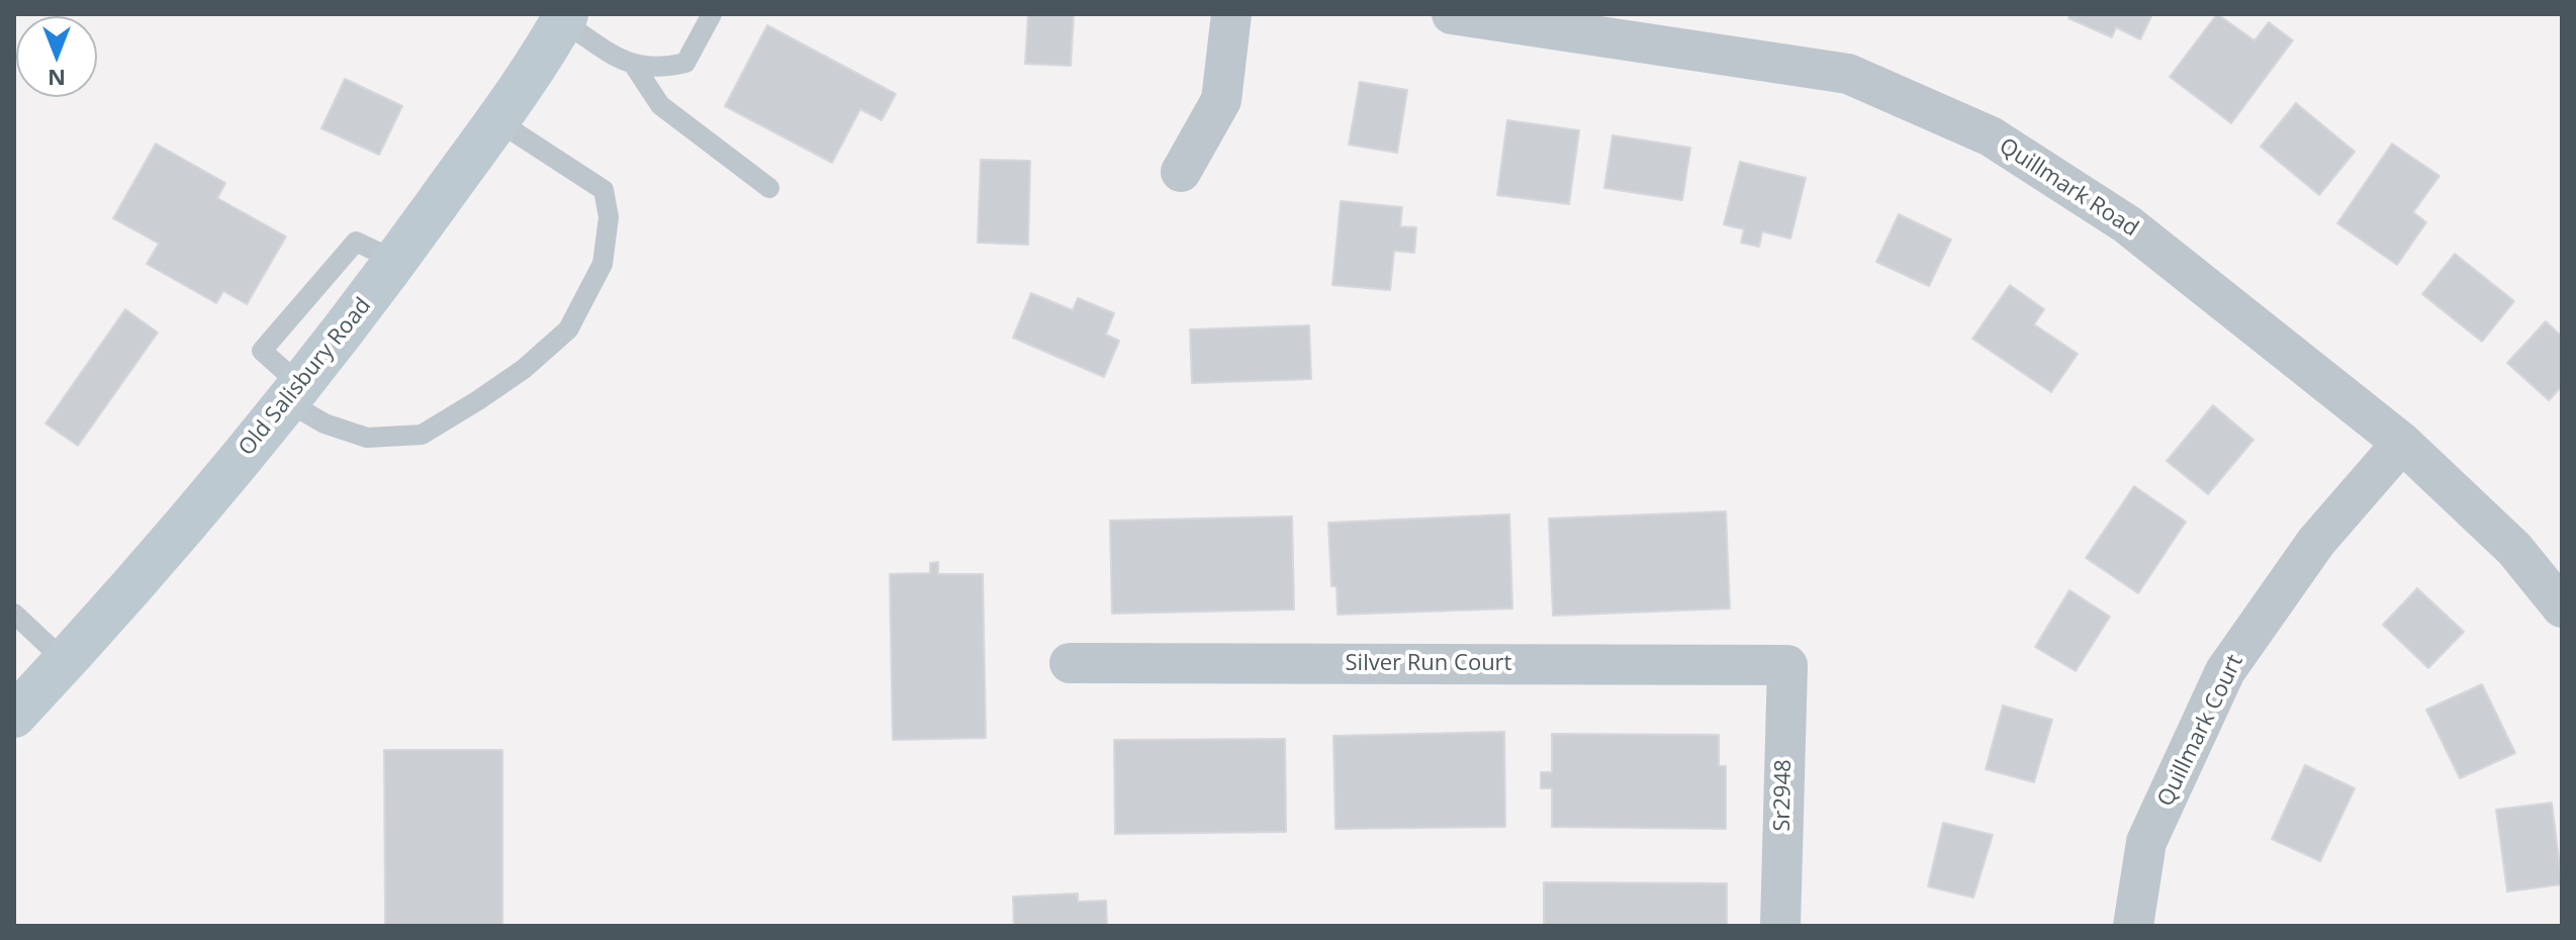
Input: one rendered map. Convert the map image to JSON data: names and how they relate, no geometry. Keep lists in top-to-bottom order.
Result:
{
  "streets": {
    "main road": ["Old Salisbury Road"],
    "street": [
      "Quillmark Road",
      "Silver Run Court",
      "Quillmark Court",
      "Sr2948"
    ]
  },
  "crossings": [
    ["Quillmark Road", "Quillmark Court"],
    ["Silver Run Court", "Sr2948"]
  ],
  "north": "bottom"
}
